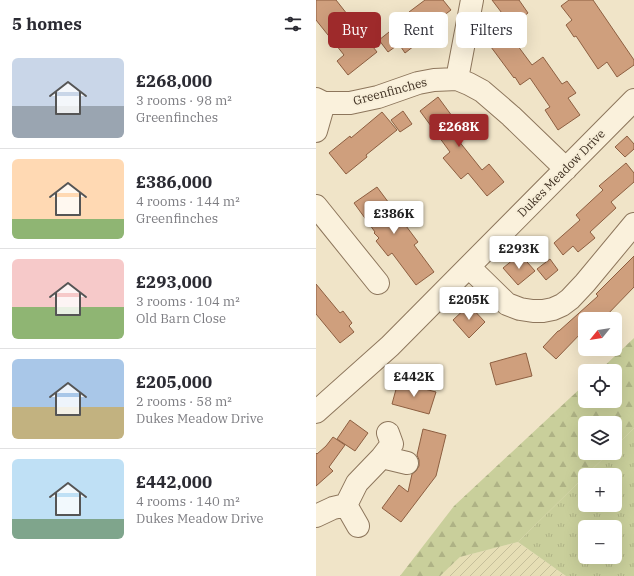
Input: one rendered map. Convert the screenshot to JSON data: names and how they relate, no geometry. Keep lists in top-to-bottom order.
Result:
{
  "streets": {
    "street": ["Greenfinches", "Dukes Meadow Drive"]
  },
  "crossings": [
    ["Greenfinches", "Dukes Meadow Drive"]
  ],
  "north": "bottom left",
  "page": {
    "heading": "5 homes",
    "chip": ["Buy", "Rent", "Filters"],
    "list": [
      {
        "name": "£268,000",
        "note": "3 rooms · 98 m² · Greenfinches"
      },
      {
        "name": "£386,000",
        "note": "4 rooms · 144 m² · Greenfinches"
      },
      {
        "name": "£293,000",
        "note": "3 rooms · 104 m² · Old Barn Close"
      },
      {
        "name": "£205,000",
        "note": "2 rooms · 58 m² · Dukes Meadow Drive"
      },
      {
        "name": "£442,000",
        "note": "4 rooms · 140 m² · Dukes Meadow Drive"
      }
    ],
    "price": [
      "£268K",
      "£386K",
      "£293K",
      "£205K",
      "£442K"
    ],
    "map_buttons": ["+", "−"]
  }
}
